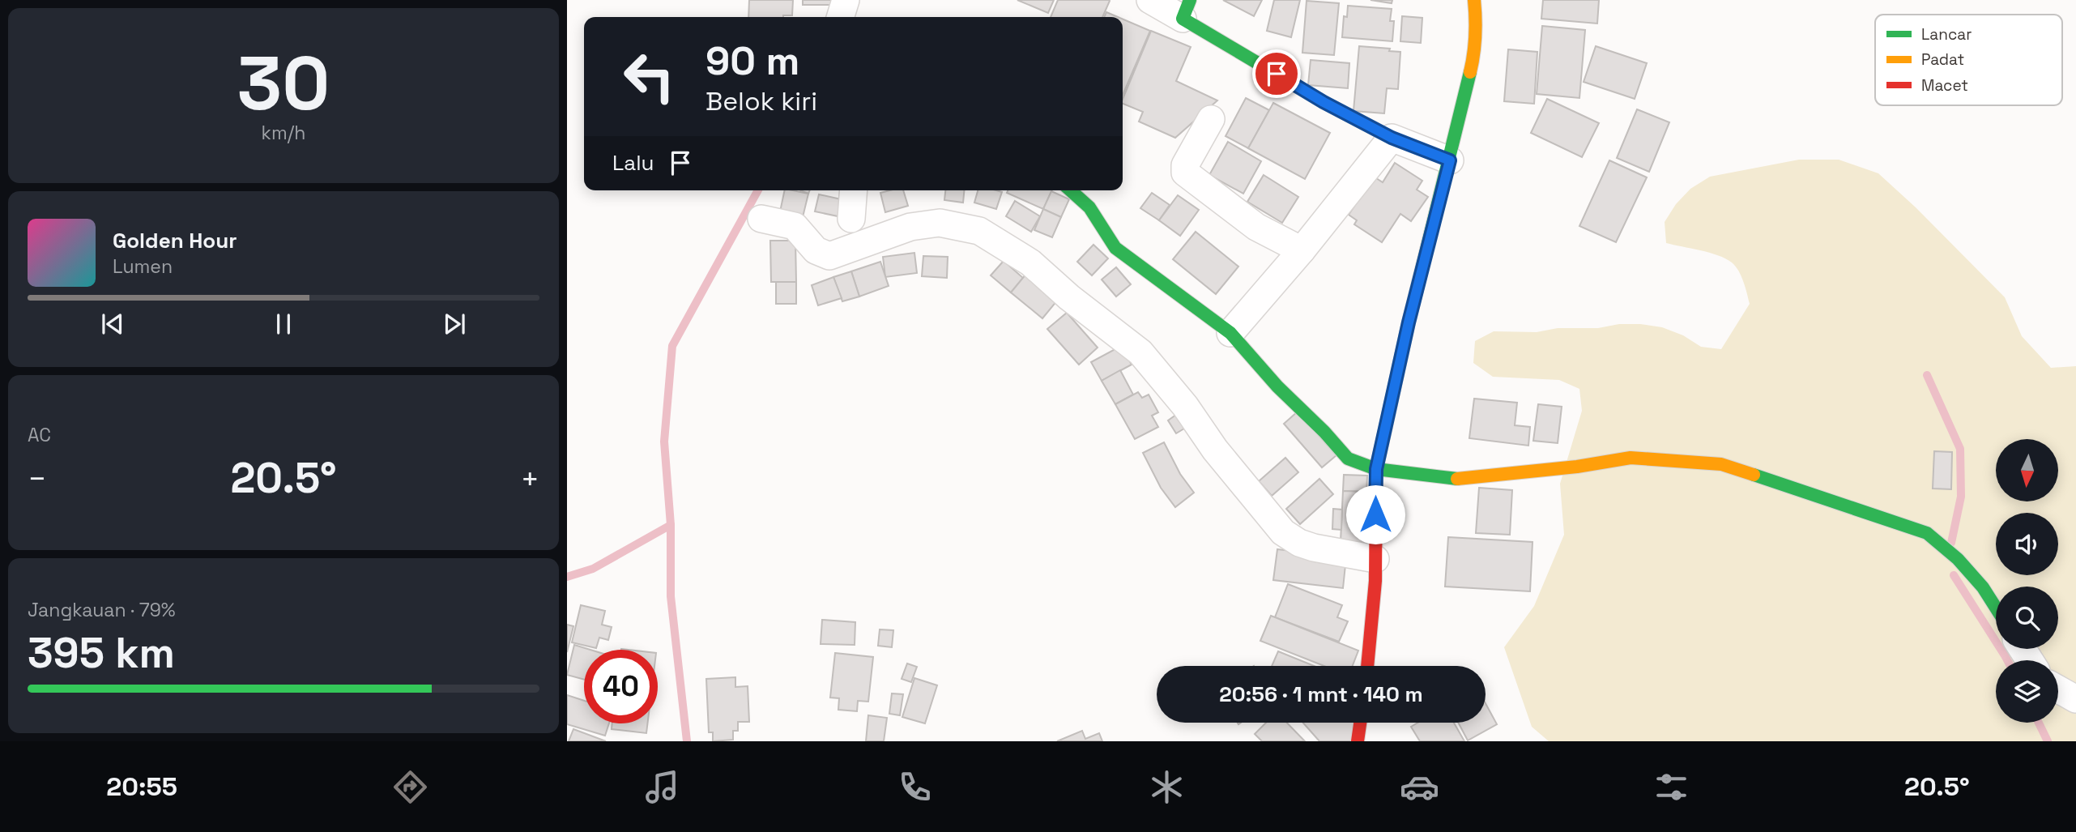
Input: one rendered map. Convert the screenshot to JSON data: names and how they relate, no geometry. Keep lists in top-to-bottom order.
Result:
{
  "legend": ["Lancar", "Padat", "Macet"],
  "north": "bottom",
  "page": {
    "tile": [
      ["30", "km/h"],
      "AC",
      ["Jangkauan · 79%", "395 km"]
    ],
    "turn": ["90 m", "Belok kiri"],
    "then": "Lalu",
    "song": ["Golden Hour", "Lumen"],
    "heat": ["−", "20.5°", "+"],
    "limit": "40",
    "trip": "20:56 · 1 mnt · 140 m",
    "tabs": ["20:55", "20.5°"]
  }
}
